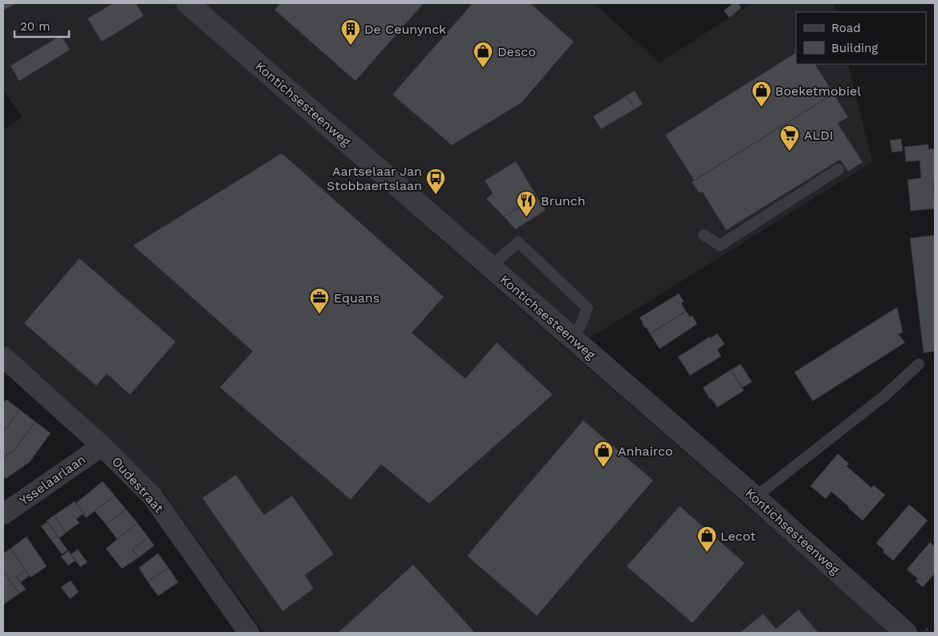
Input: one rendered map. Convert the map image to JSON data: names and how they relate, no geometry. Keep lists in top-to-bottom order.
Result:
{
  "streets": {
    "street": ["Kontichsesteenweg", "Ysselaarlaan", "Oudestraat"]
  },
  "crossings": [
    ["Ysselaarlaan", "Oudestraat"]
  ],
  "places": {
    "building": ["De Ceunynck"],
    "shop": [
      "Desco",
      "Boeketmobiel",
      "Anhairco",
      "Lecot"
    ],
    "supermarket": ["ALDI"],
    "bus stop": ["Aartselaar Jan Stobbaertslaan"],
    "restaurant": ["Brunch"],
    "office": ["Equans"]
  },
  "legend": ["Road", "Building"],
  "scale_bar": "20 m"
}
